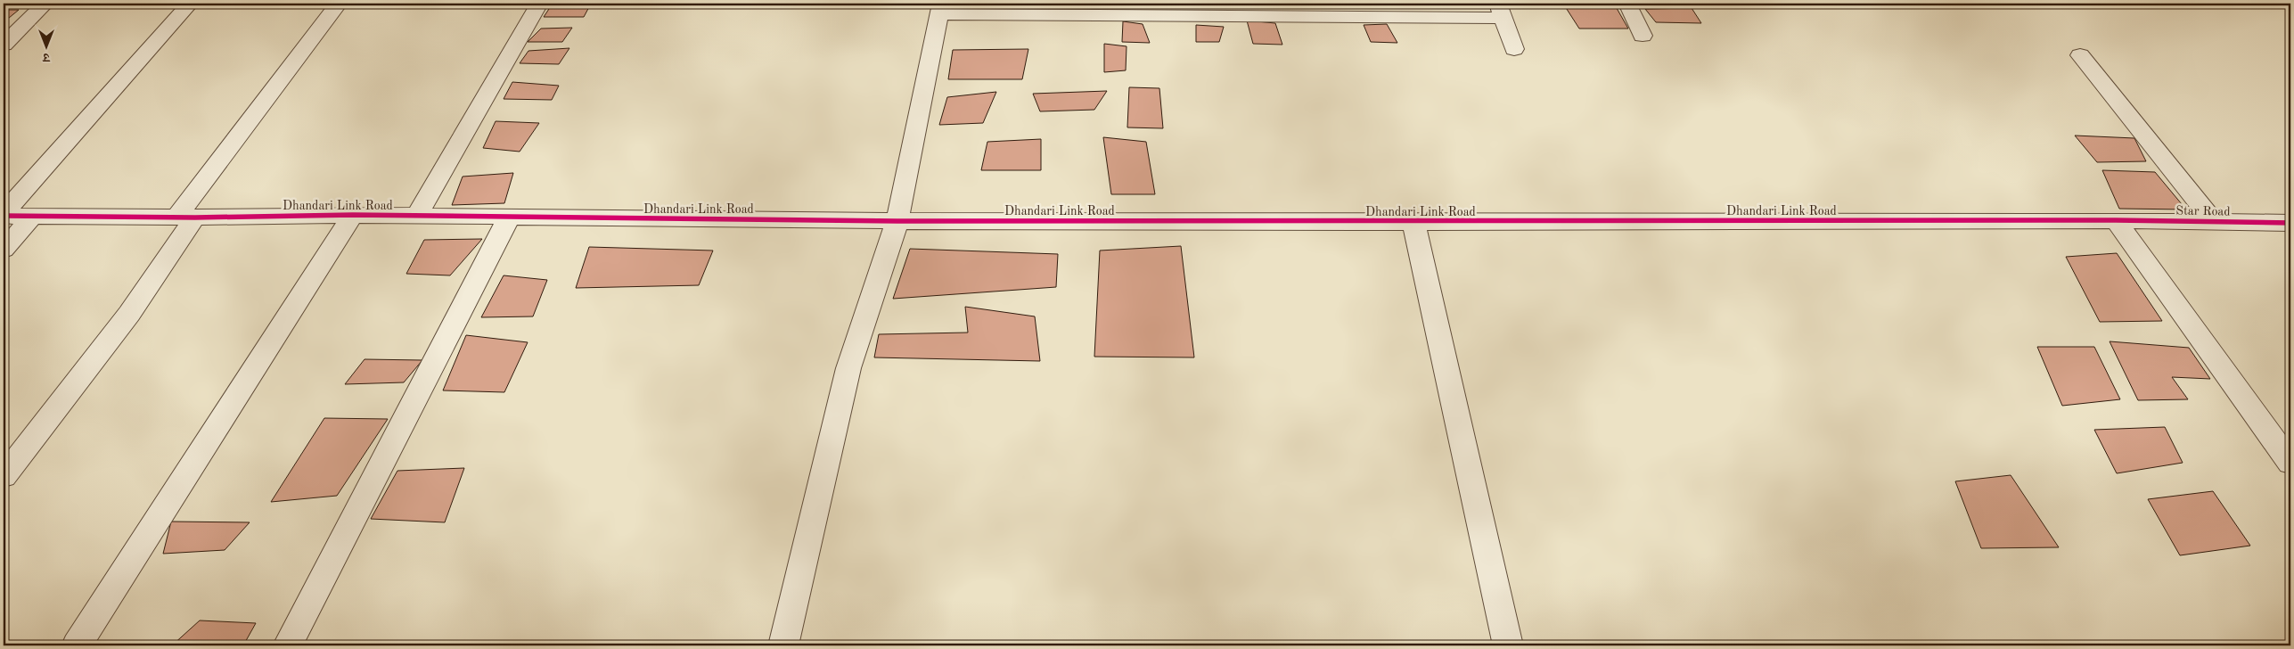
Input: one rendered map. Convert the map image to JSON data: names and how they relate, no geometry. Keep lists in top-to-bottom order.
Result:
{
  "streets": {
    "street": ["Dhandari Link Road", "Star Road"]
  },
  "crossings": [
    ["Dhandari Link Road", "Star Road"]
  ],
  "north": "bottom"
}
